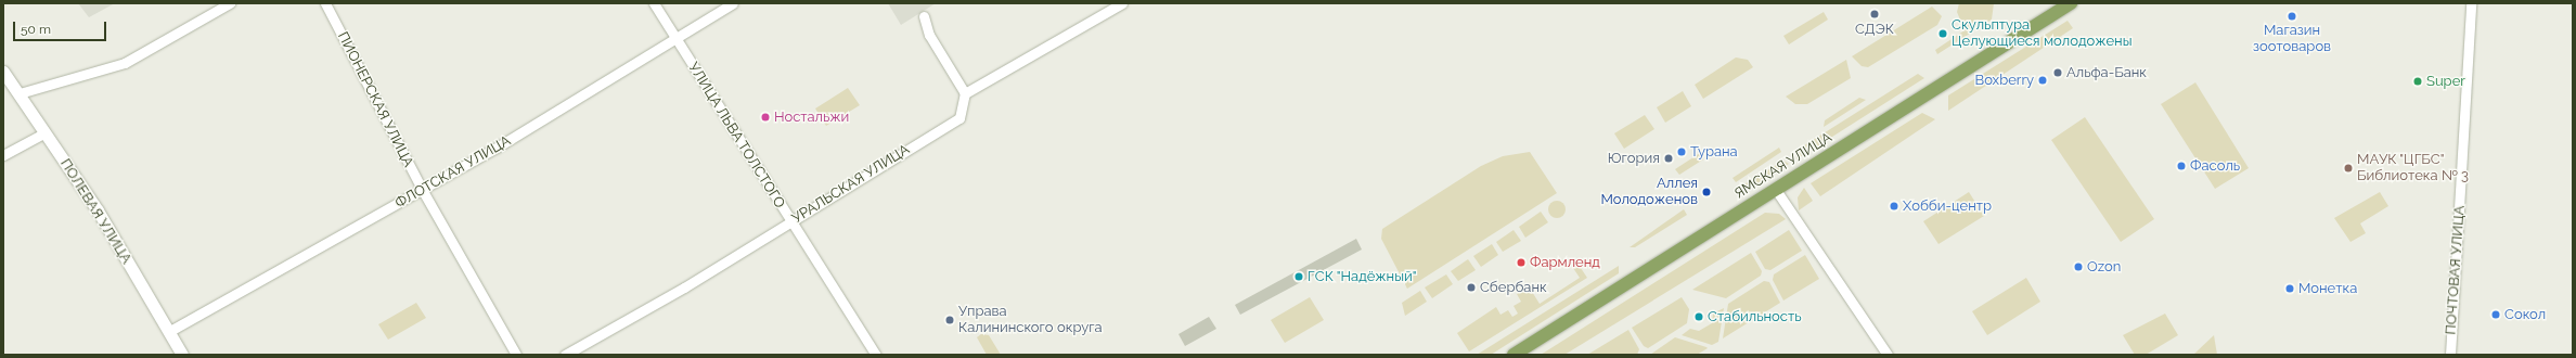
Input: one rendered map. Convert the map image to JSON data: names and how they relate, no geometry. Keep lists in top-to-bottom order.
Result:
{
  "streets": {
    "main road": ["ЯМСКАЯ УЛИЦА"],
    "street": [
      "ПИОНЕРСКАЯ УЛИЦА",
      "УЛИЦА ЛЬВА ТОЛСТОГО",
      "ФЛОТСКАЯ УЛИЦА",
      "УРАЛЬСКАЯ УЛИЦА",
      "ПОЛЕВАЯ УЛИЦА",
      "ПОЧТОВАЯ УЛИЦА"
    ]
  },
  "crossings": [
    ["ПИОНЕРСКАЯ УЛИЦА", "ФЛОТСКАЯ УЛИЦА"],
    ["УЛИЦА ЛЬВА ТОЛСТОГО", "ФЛОТСКАЯ УЛИЦА"],
    ["УЛИЦА ЛЬВА ТОЛСТОГО", "УРАЛЬСКАЯ УЛИЦА"],
    ["ФЛОТСКАЯ УЛИЦА", "ПОЛЕВАЯ УЛИЦА"]
  ],
  "places": [
    "СДЭК",
    "Магазин зоотоваров",
    "Скульптура Целующиеся молодожены",
    "Альфа-Банк",
    "Boxberry",
    "Super",
    "Ностальжи",
    "Турана",
    "Югория",
    "Фасоль",
    "МАУК \"ЦГБС\" Библиотека № 3",
    "Аллея Молодоженов",
    "Хобби-центр",
    "Фармленд",
    "Ozon",
    "ГСК \"Надёжный\"",
    "Сбербанк",
    "Монетка",
    "Сокол",
    "Стабильность",
    "Управа Калининского округа"
  ],
  "scale_bar": "50 m"
}
